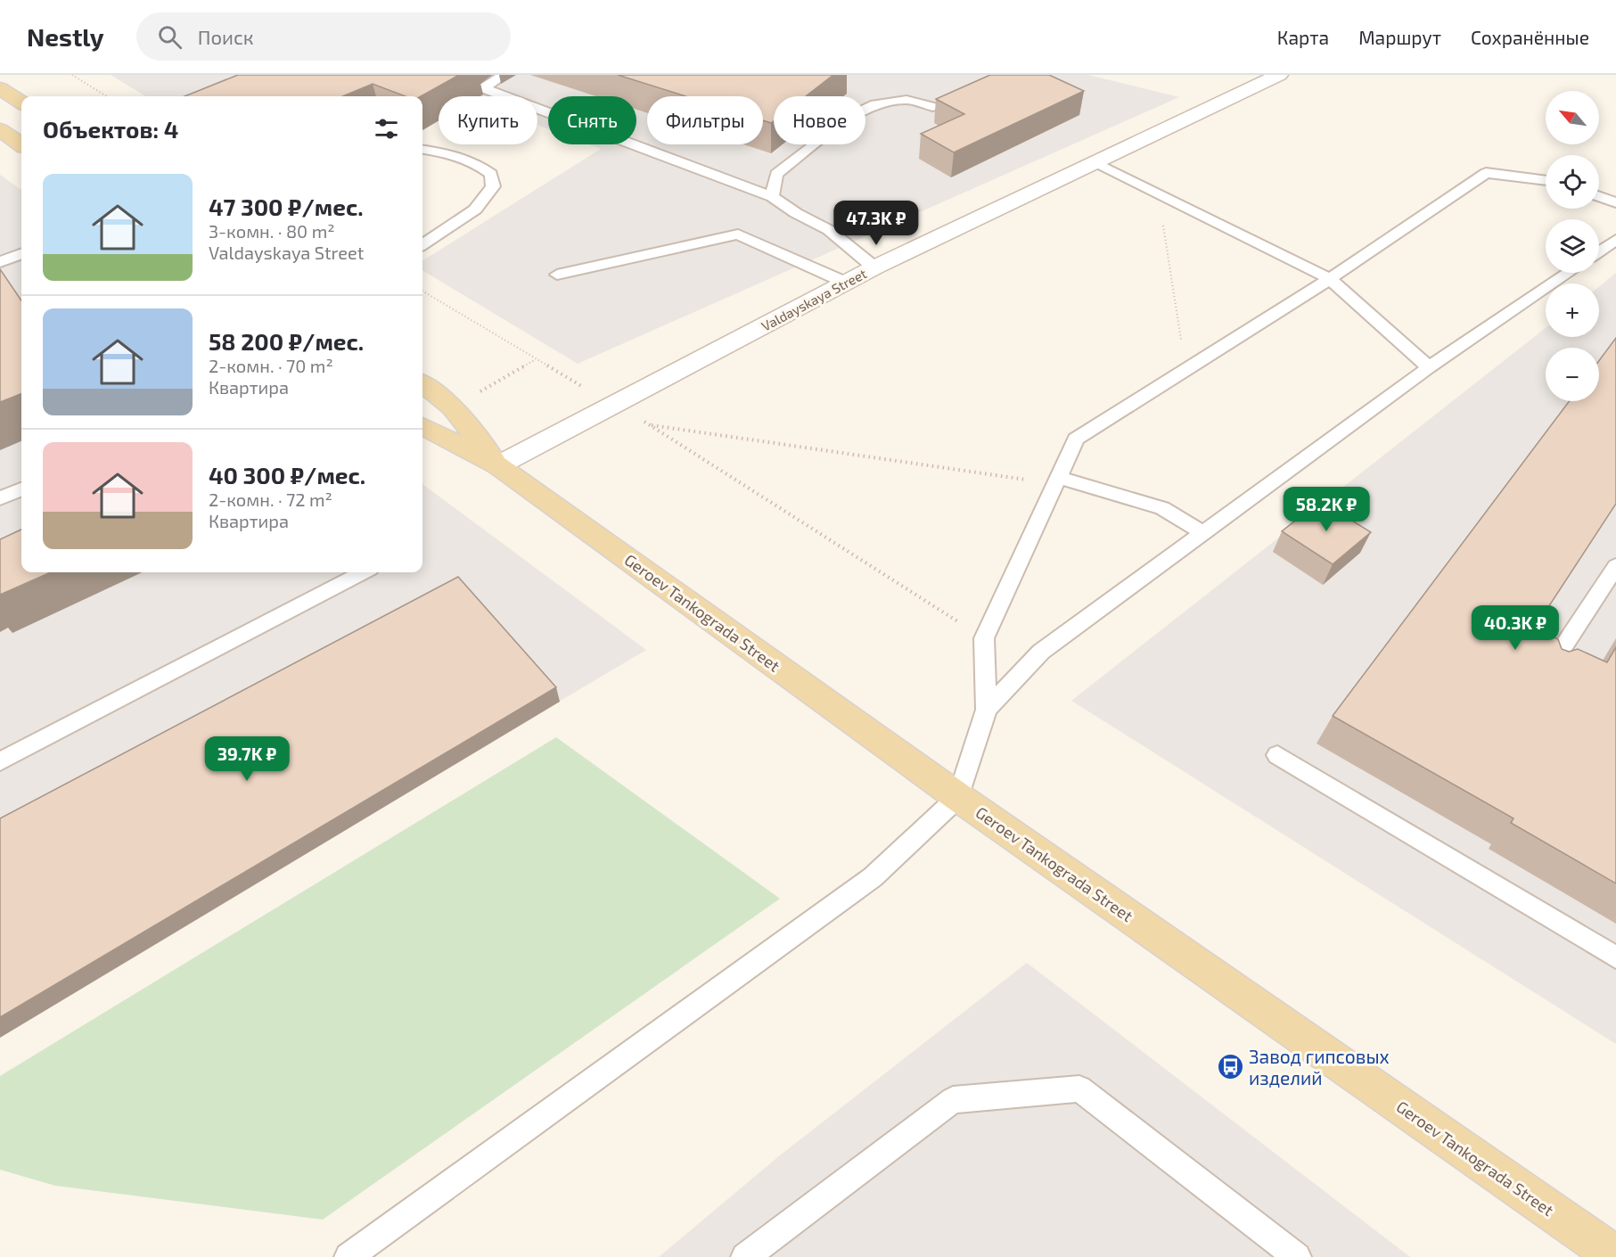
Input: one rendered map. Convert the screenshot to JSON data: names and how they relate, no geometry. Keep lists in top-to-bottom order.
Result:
{
  "streets": {
    "main road": ["Geroev Tankograda Street"],
    "street": ["Valdayskaya Street"]
  },
  "crossings": [
    ["Valdayskaya Street", "Geroev Tankograda Street"]
  ],
  "places": {
    "bus stop": ["Завод гипсовых изделий"]
  },
  "north": "top left",
  "page": {
    "header": "Nestly",
    "search": "Поиск",
    "nav": ["Карта", "Маршрут", "Сохранённые"],
    "map_buttons": ["+", "−"],
    "chip": [
      "Купить",
      "Снять",
      "Фильтры",
      "Новое"
    ],
    "heading": "Объектов: 4",
    "list": [
      {
        "name": "47 300 ₽/мес.",
        "note": "3-комн. · 80 m² · Valdayskaya Street"
      },
      {
        "name": "58 200 ₽/мес.",
        "note": "2-комн. · 70 m² · Квартира"
      },
      {
        "name": "40 300 ₽/мес.",
        "note": "2-комн. · 72 m² · Квартира"
      }
    ],
    "price": [
      "47.3K ₽",
      "58.2K ₽",
      "40.3K ₽",
      "39.7K ₽"
    ]
  }
}
